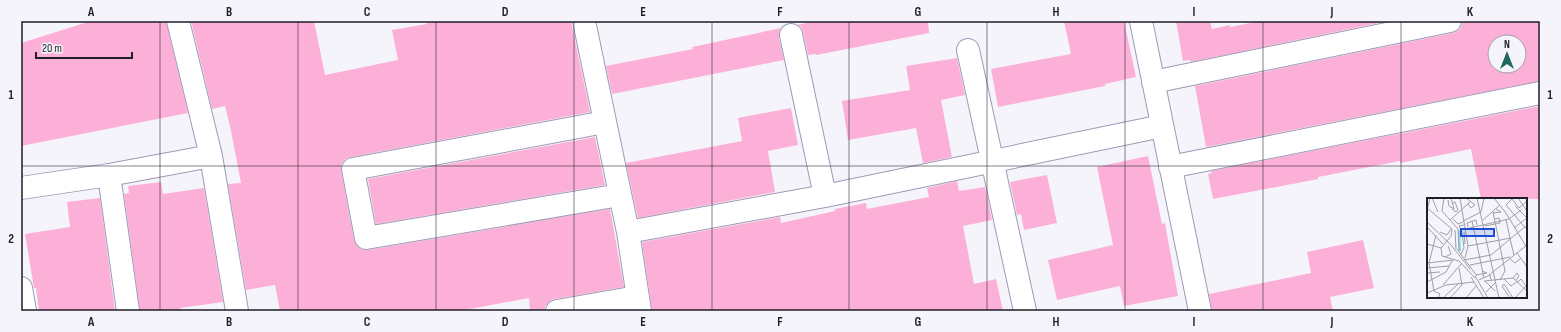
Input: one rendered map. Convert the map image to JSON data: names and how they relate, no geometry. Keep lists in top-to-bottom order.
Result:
{
  "scale_bar": "20 m",
  "north": "top",
  "grid": {
    "columns": [
      "A",
      "B",
      "C",
      "D",
      "E",
      "F",
      "G",
      "H",
      "I",
      "J",
      "K"
    ],
    "rows": ["1", "2"]
  }
}
